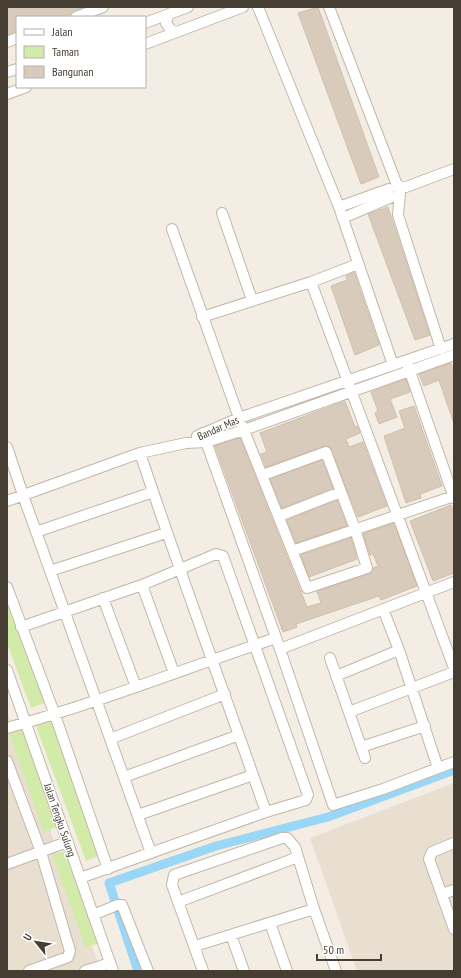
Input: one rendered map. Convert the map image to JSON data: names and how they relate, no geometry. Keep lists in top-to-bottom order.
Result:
{
  "streets": {
    "street": ["Bandar Mas", "Jalan Tengku Sulung"]
  },
  "legend": ["Jalan", "Taman", "Bangunan"],
  "scale_bar": "50 m",
  "north": "top left"
}
